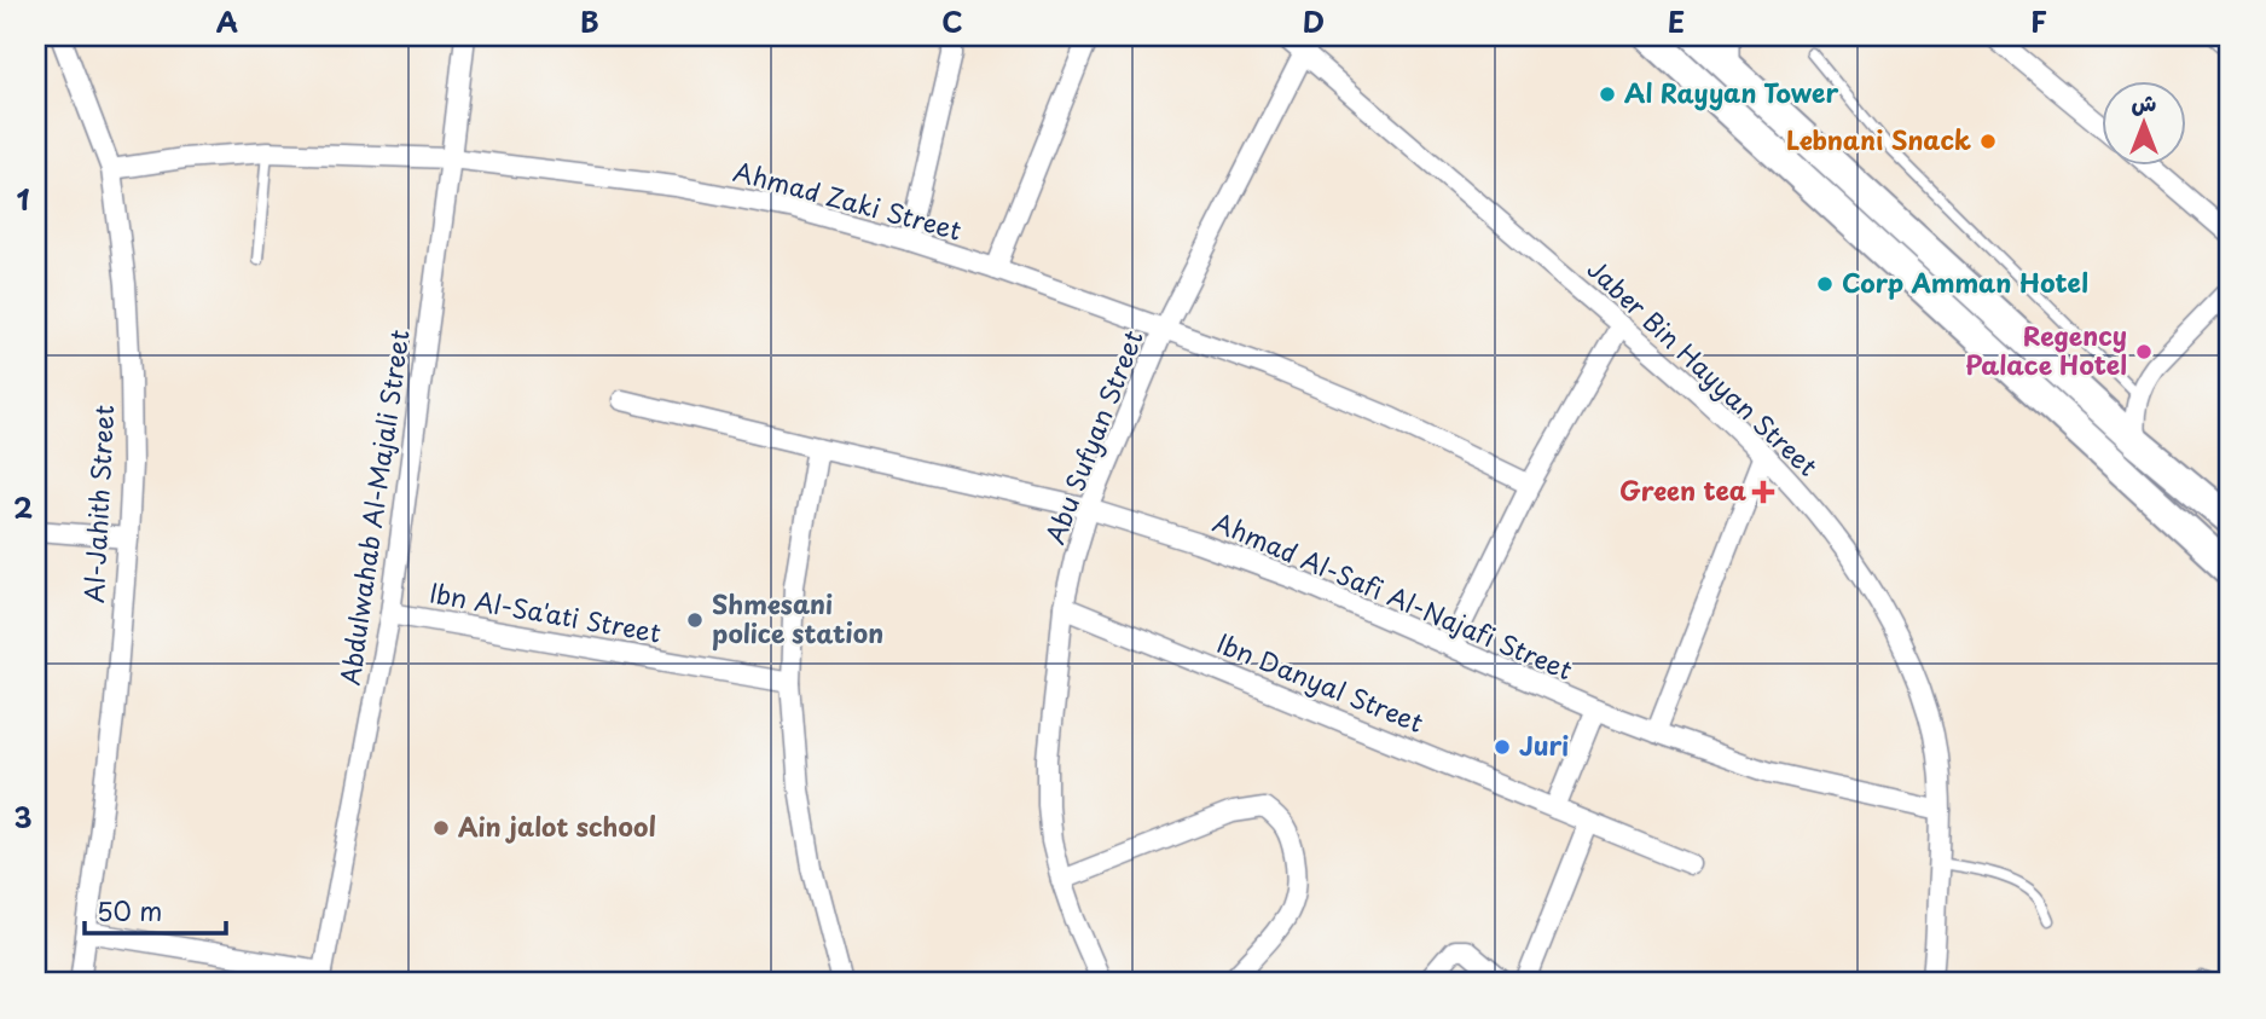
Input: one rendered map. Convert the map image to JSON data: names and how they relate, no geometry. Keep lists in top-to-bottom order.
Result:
{
  "streets": {
    "street": [
      "Ahmad Zaki Street",
      "Jaber Bin Hayyan Street",
      "Abu Sufyan Street",
      "Al-Jahith Street",
      "Abdulwahab Al-Majali Street",
      "Ahmad Al-Safi Al-Najafi Street",
      "Ibn Al-Sa'ati Street",
      "Ibn Danyal Street"
    ]
  },
  "crossings": [
    ["Ahmad Zaki Street", "Abu Sufyan Street"],
    ["Ahmad Zaki Street", "Al-Jahith Street"],
    ["Ahmad Zaki Street", "Abdulwahab Al-Majali Street"],
    ["Jaber Bin Hayyan Street", "Abu Sufyan Street"],
    ["Jaber Bin Hayyan Street", "Ahmad Al-Safi Al-Najafi Street"],
    ["Abu Sufyan Street", "Ahmad Al-Safi Al-Najafi Street"],
    ["Abu Sufyan Street", "Ibn Danyal Street"],
    ["Abdulwahab Al-Majali Street", "Ibn Al-Sa'ati Street"]
  ],
  "places": {
    "other": [
      "Al Rayyan Tower",
      "Lebnani Snack",
      "Corp Amman Hotel",
      "Regency Palace Hotel",
      "Shmesani police station",
      "Juri",
      "Ain jalot school"
    ],
    "health": ["Green tea"]
  },
  "scale_bar": "50 m",
  "north": "top",
  "grid": {
    "columns": [
      "A",
      "B",
      "C",
      "D",
      "E",
      "F"
    ],
    "rows": ["1", "2", "3"]
  }
}
